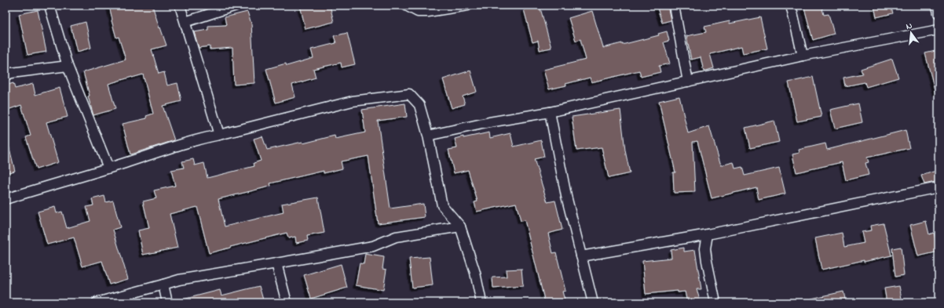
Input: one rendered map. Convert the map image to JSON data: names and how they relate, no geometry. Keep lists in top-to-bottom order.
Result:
{
  "north": "top"
}
